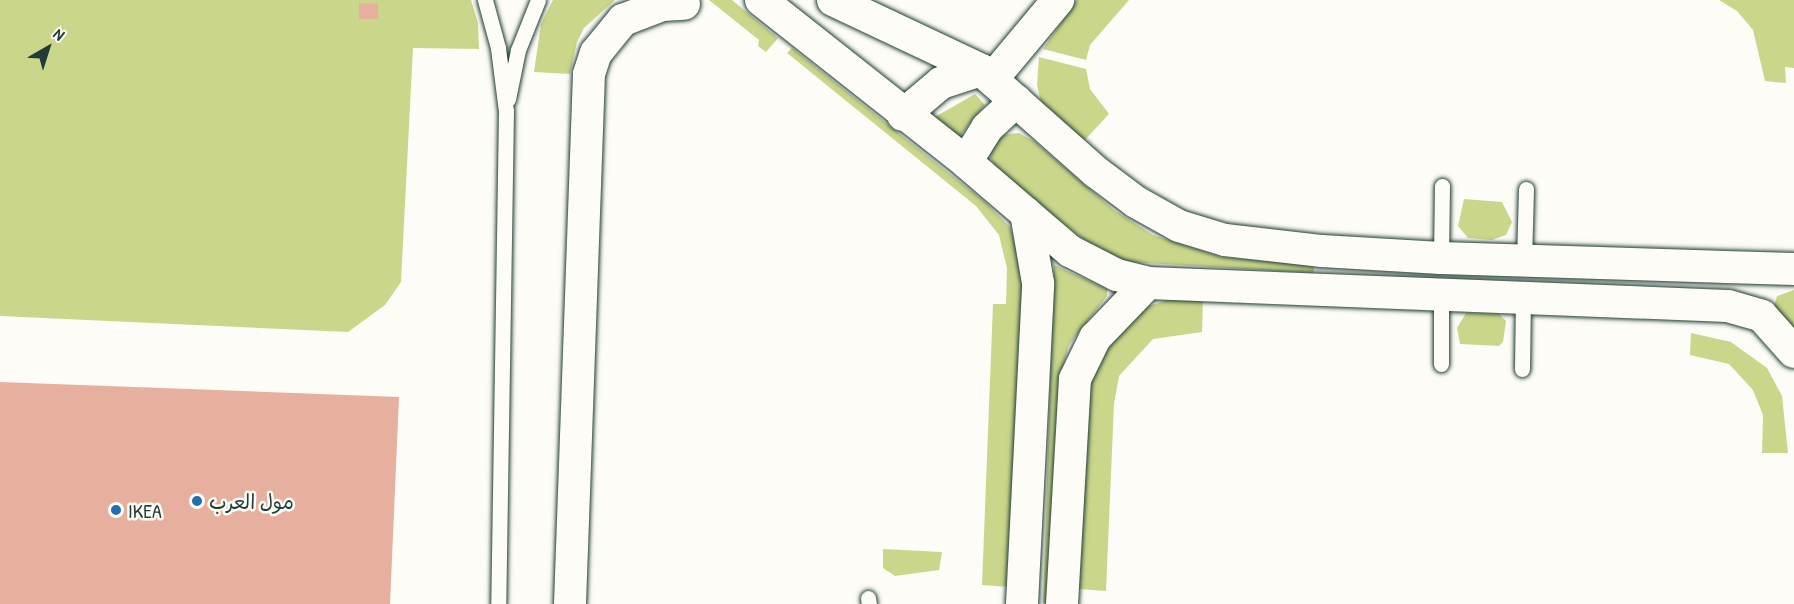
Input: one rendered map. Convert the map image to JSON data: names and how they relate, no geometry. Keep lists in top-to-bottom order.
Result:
{
  "places": ["مول العرب", "IKEA"],
  "north": "top right"
}
